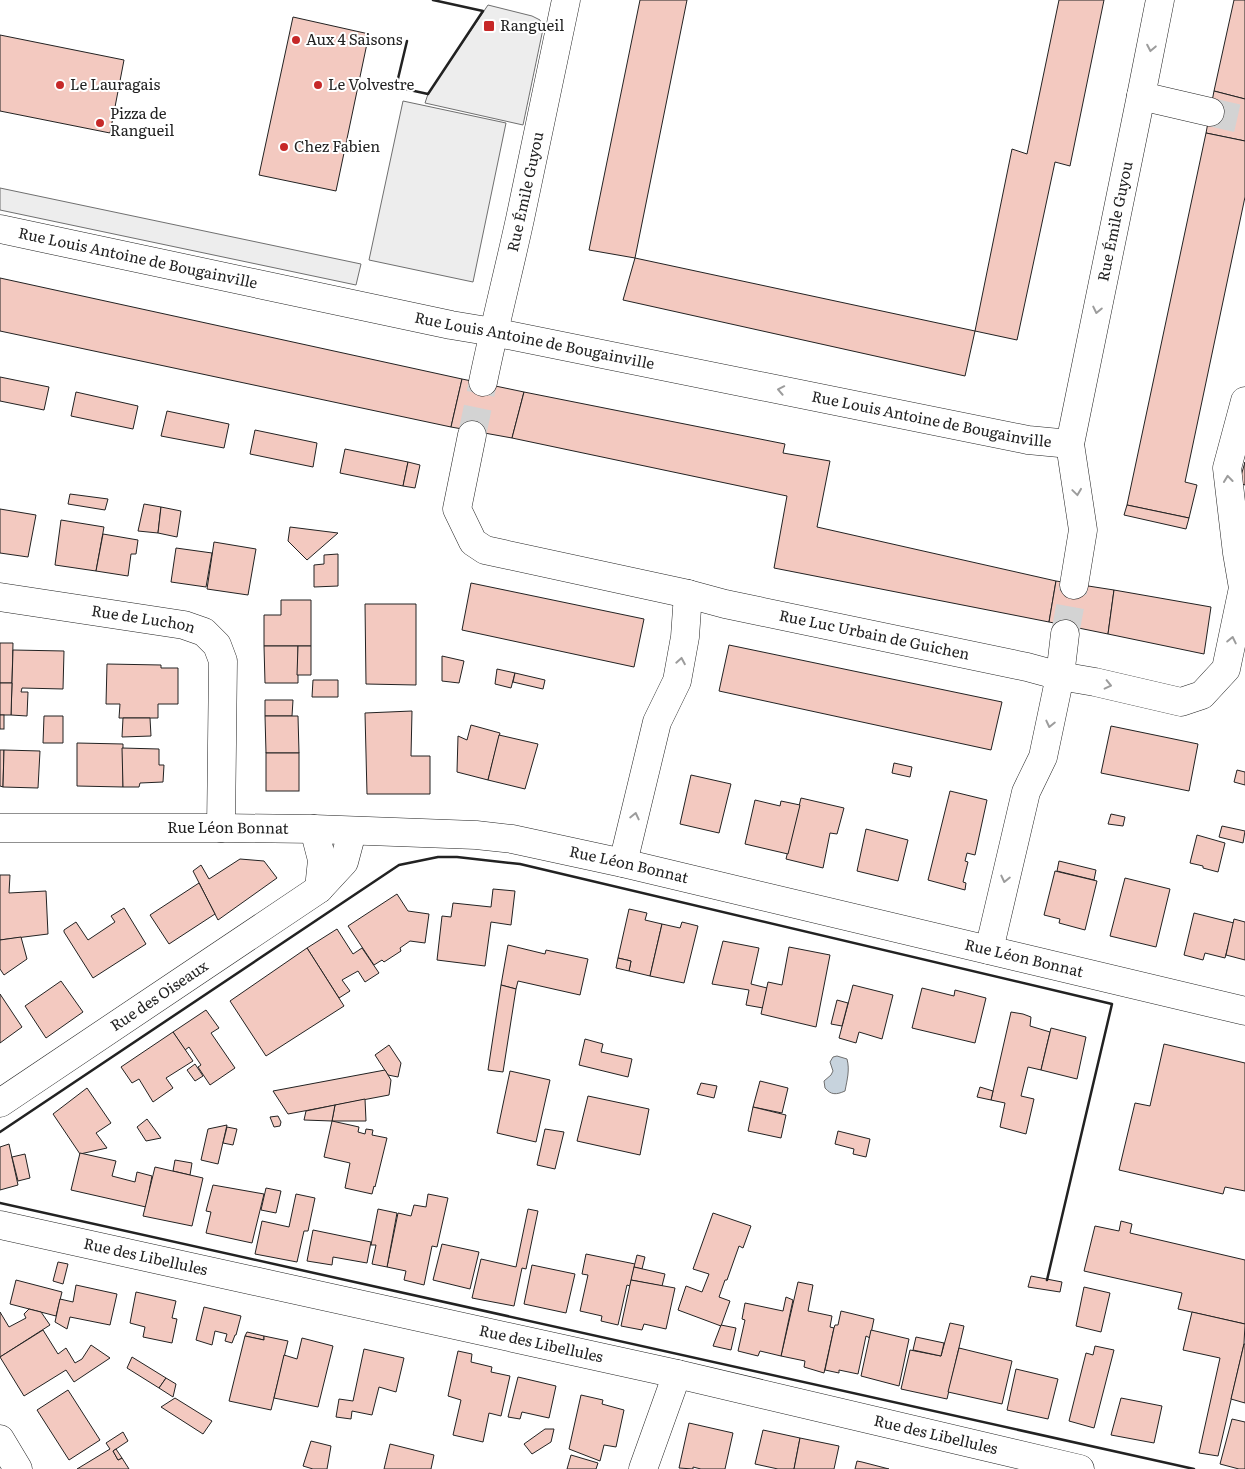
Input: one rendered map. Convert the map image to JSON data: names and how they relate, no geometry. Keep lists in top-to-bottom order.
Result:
{
  "streets": {
    "street": [
      "Rue Émile Guyou",
      "Rue Louis Antoine de Bougainville",
      "Rue de Luchon",
      "Rue Luc Urbain de Guichen",
      "Rue Léon Bonnat",
      "Rue des Oiseaux",
      "Rue des Libellules"
    ]
  },
  "crossings": [
    ["Rue Émile Guyou", "Rue Louis Antoine de Bougainville"],
    ["Rue de Luchon", "Rue Léon Bonnat"],
    ["Rue Léon Bonnat", "Rue des Oiseaux"]
  ],
  "one_way": ["Rue Émile Guyou", "Rue Louis Antoine de Bougainville"],
  "places": {
    "transit": ["Rangueil"],
    "other": [
      "Aux 4 Saisons",
      "Le Lauragais",
      "Le Volvestre",
      "Pizza de Rangueil",
      "Chez Fabien"
    ]
  }
}
